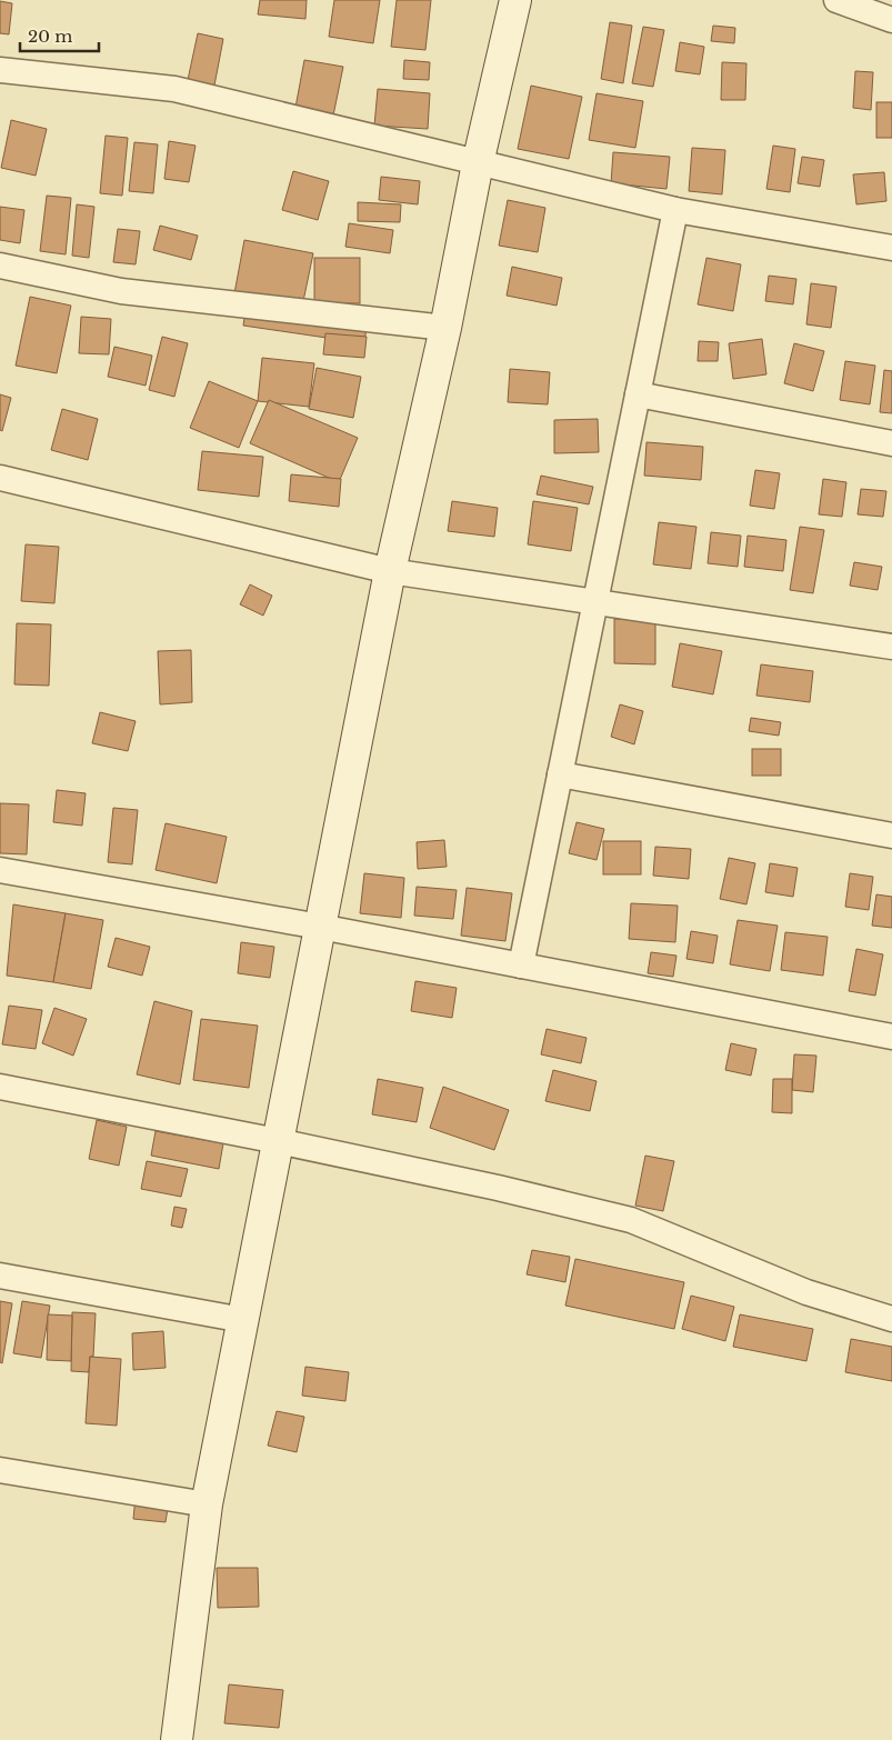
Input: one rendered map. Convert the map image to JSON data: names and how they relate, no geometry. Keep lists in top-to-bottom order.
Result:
{
  "scale_bar": "20 m"
}
